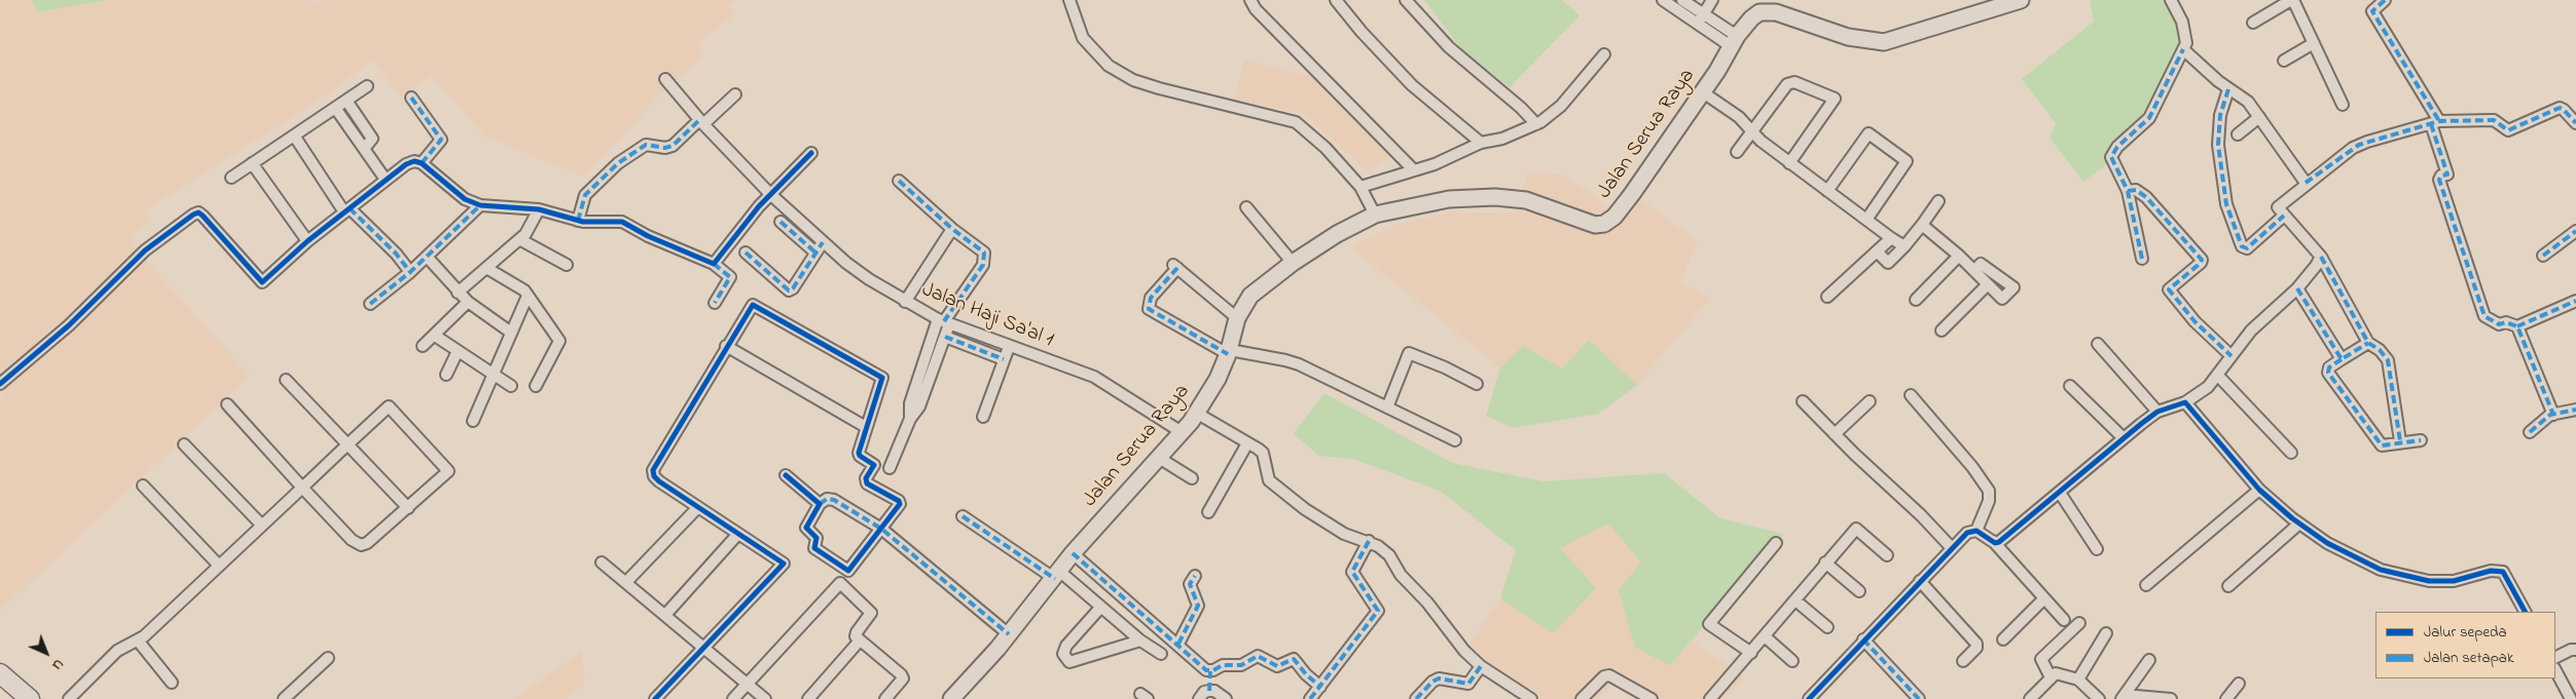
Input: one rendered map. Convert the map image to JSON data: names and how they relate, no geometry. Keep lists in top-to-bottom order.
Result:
{
  "streets": {
    "main road": ["Jalan Serua Raya"],
    "street": ["Jalan Haji Sa'al 1"]
  },
  "crossings": [
    ["Jalan Serua Raya", "Jalan Haji Sa'al 1"]
  ],
  "legend": ["Jalur sepeda", "Jalan setapak"],
  "north": "bottom right"
}
